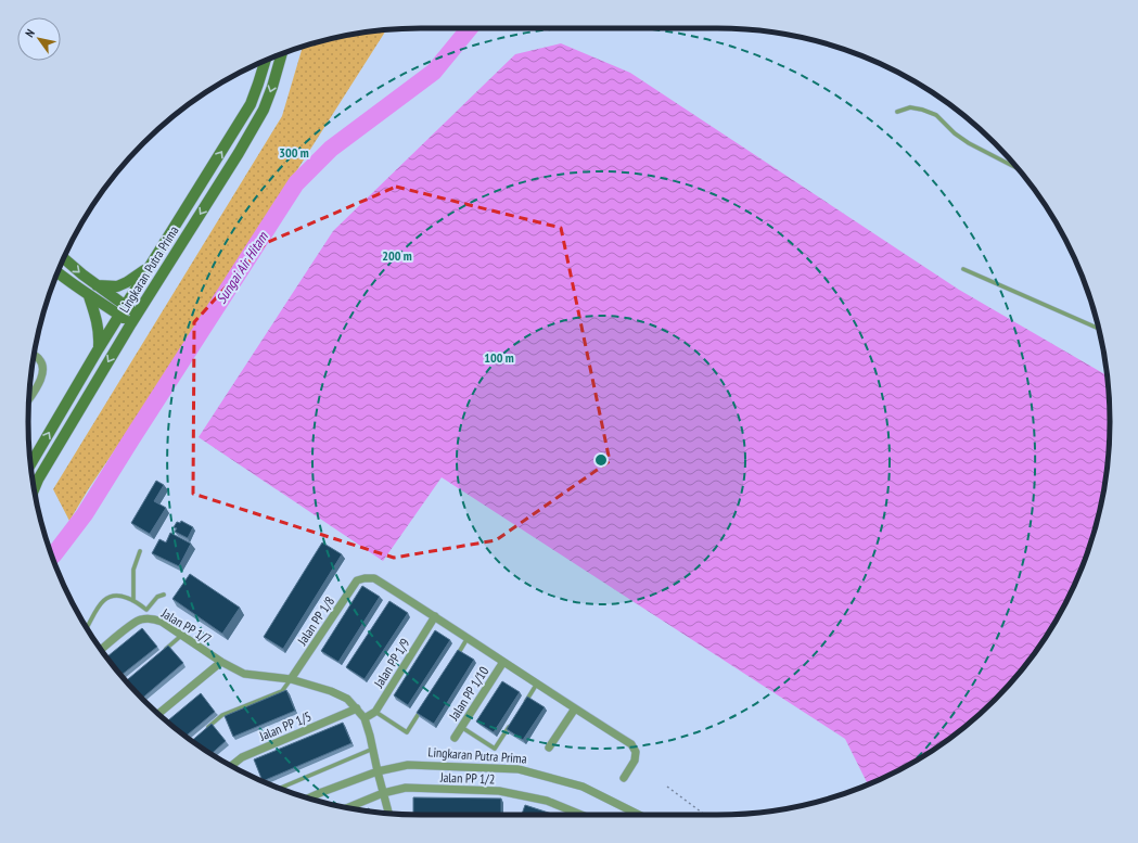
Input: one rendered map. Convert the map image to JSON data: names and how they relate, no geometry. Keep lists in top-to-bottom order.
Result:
{
  "streets": {
    "main road": ["Lingkaran Putra Prima"],
    "street": [
      "Jalan PP 1/8",
      "Jalan PP 1/7",
      "Jalan PP 1/9",
      "Jalan PP 1/10",
      "Jalan PP 1/5",
      "Jalan PP 1/2"
    ]
  },
  "crossings": [
    ["Jalan PP 1/8", "Jalan PP 1/7"],
    ["Jalan PP 1/8", "Jalan PP 1/9"],
    ["Jalan PP 1/7", "Jalan PP 1/9"],
    ["Jalan PP 1/7", "Jalan PP 1/5"]
  ],
  "water": ["Sungai Air Hitam"],
  "north": "top left",
  "rings": ["300 m", "200 m", "100 m"]
}
